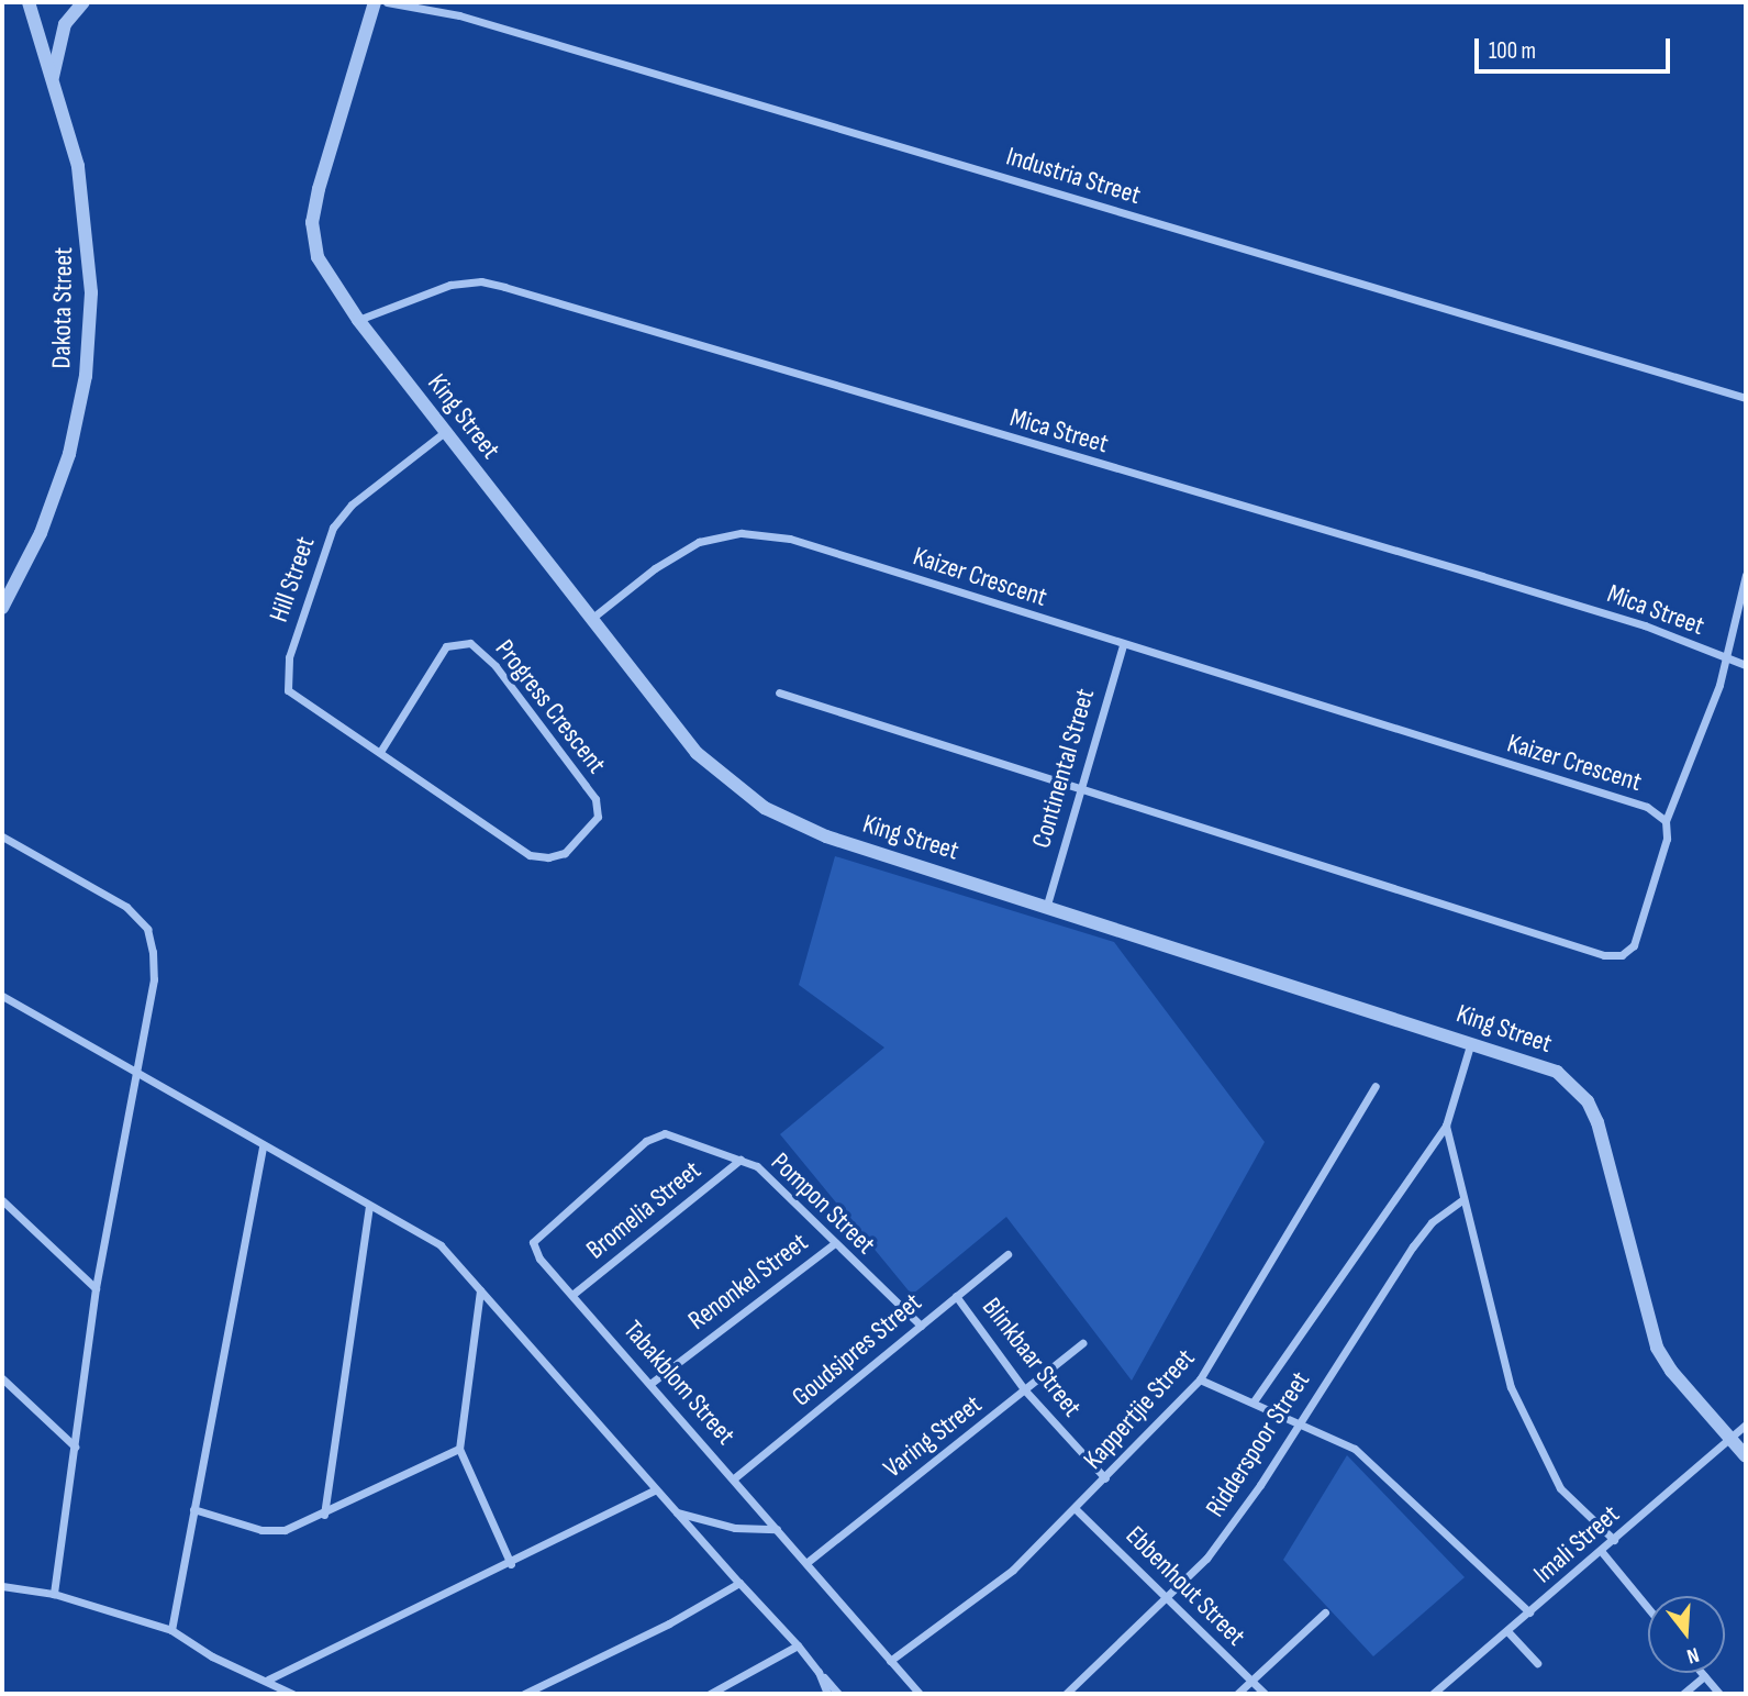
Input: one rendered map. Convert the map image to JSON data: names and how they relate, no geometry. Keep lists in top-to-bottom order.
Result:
{
  "streets": {
    "street": [
      "Industria Street",
      "Dakota Street",
      "King Street",
      "Mica Street",
      "Kaizer Crescent",
      "Hill Street",
      "Progress Crescent",
      "Continental Street",
      "Pompon Street",
      "Bromelia Street",
      "Renonkel Street",
      "Goudsipres Street",
      "Blinkbaar Street",
      "Tabakblom Street",
      "Kappertjie Street",
      "Varing Street",
      "Ridderspoor Street",
      "Imali Street",
      "Ebbenhout Street"
    ]
  },
  "crossings": [
    ["King Street", "Mica Street"],
    ["King Street", "Kaizer Crescent"],
    ["King Street", "Hill Street"],
    ["King Street", "Continental Street"],
    ["King Street", "Imali Street"],
    ["Kaizer Crescent", "Continental Street"],
    ["Hill Street", "Progress Crescent"],
    ["Pompon Street", "Bromelia Street"],
    ["Pompon Street", "Renonkel Street"],
    ["Pompon Street", "Goudsipres Street"],
    ["Pompon Street", "Tabakblom Street"],
    ["Bromelia Street", "Tabakblom Street"],
    ["Renonkel Street", "Tabakblom Street"],
    ["Goudsipres Street", "Blinkbaar Street"],
    ["Goudsipres Street", "Tabakblom Street"],
    ["Blinkbaar Street", "Kappertjie Street"],
    ["Blinkbaar Street", "Varing Street"],
    ["Tabakblom Street", "Kappertjie Street"],
    ["Tabakblom Street", "Varing Street"],
    ["Kappertjie Street", "Ebbenhout Street"],
    ["Ridderspoor Street", "Ebbenhout Street"]
  ],
  "scale_bar": "100 m",
  "north": "bottom"
}
